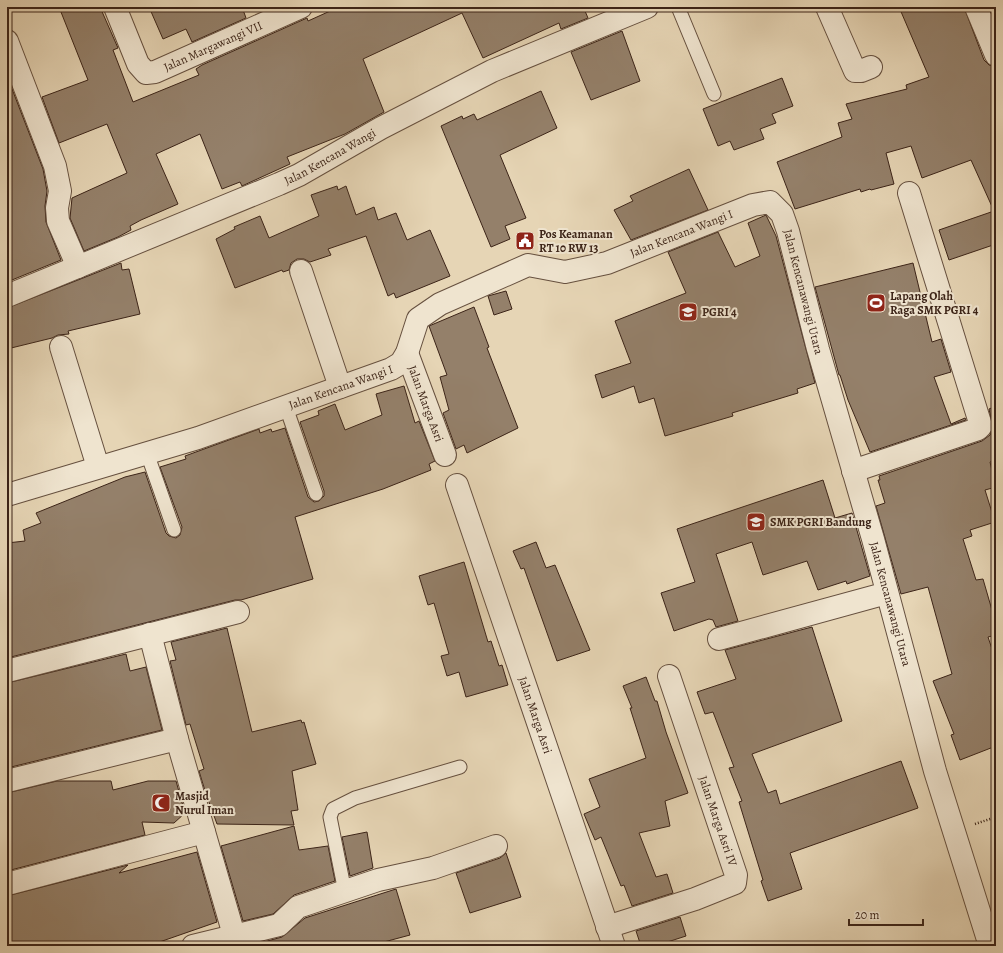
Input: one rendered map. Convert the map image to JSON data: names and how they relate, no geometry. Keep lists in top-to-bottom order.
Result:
{
  "streets": {
    "street": [
      "Jalan Margawangi VII",
      "Jalan Kencana Wangi",
      "Jalan Kencana Wangi I",
      "Jalan Kencanawangi Utara",
      "Jalan Marga Asri",
      "Jalan Marga Asri IV"
    ]
  },
  "crossings": [
    ["Jalan Kencana Wangi I", "Jalan Kencanawangi Utara"],
    ["Jalan Kencana Wangi I", "Jalan Marga Asri"],
    ["Jalan Marga Asri", "Jalan Marga Asri IV"]
  ],
  "places": {
    "public building": ["Pos Keamanan RT 10 RW 13"],
    "sports": ["Lapang Olah Raga SMK PGRI 4"],
    "school or university": ["PGRI 4", "SMK PGRI Bandung"],
    "mosque": ["Masjid Nurul Iman"]
  },
  "scale_bar": "20 m"
}
